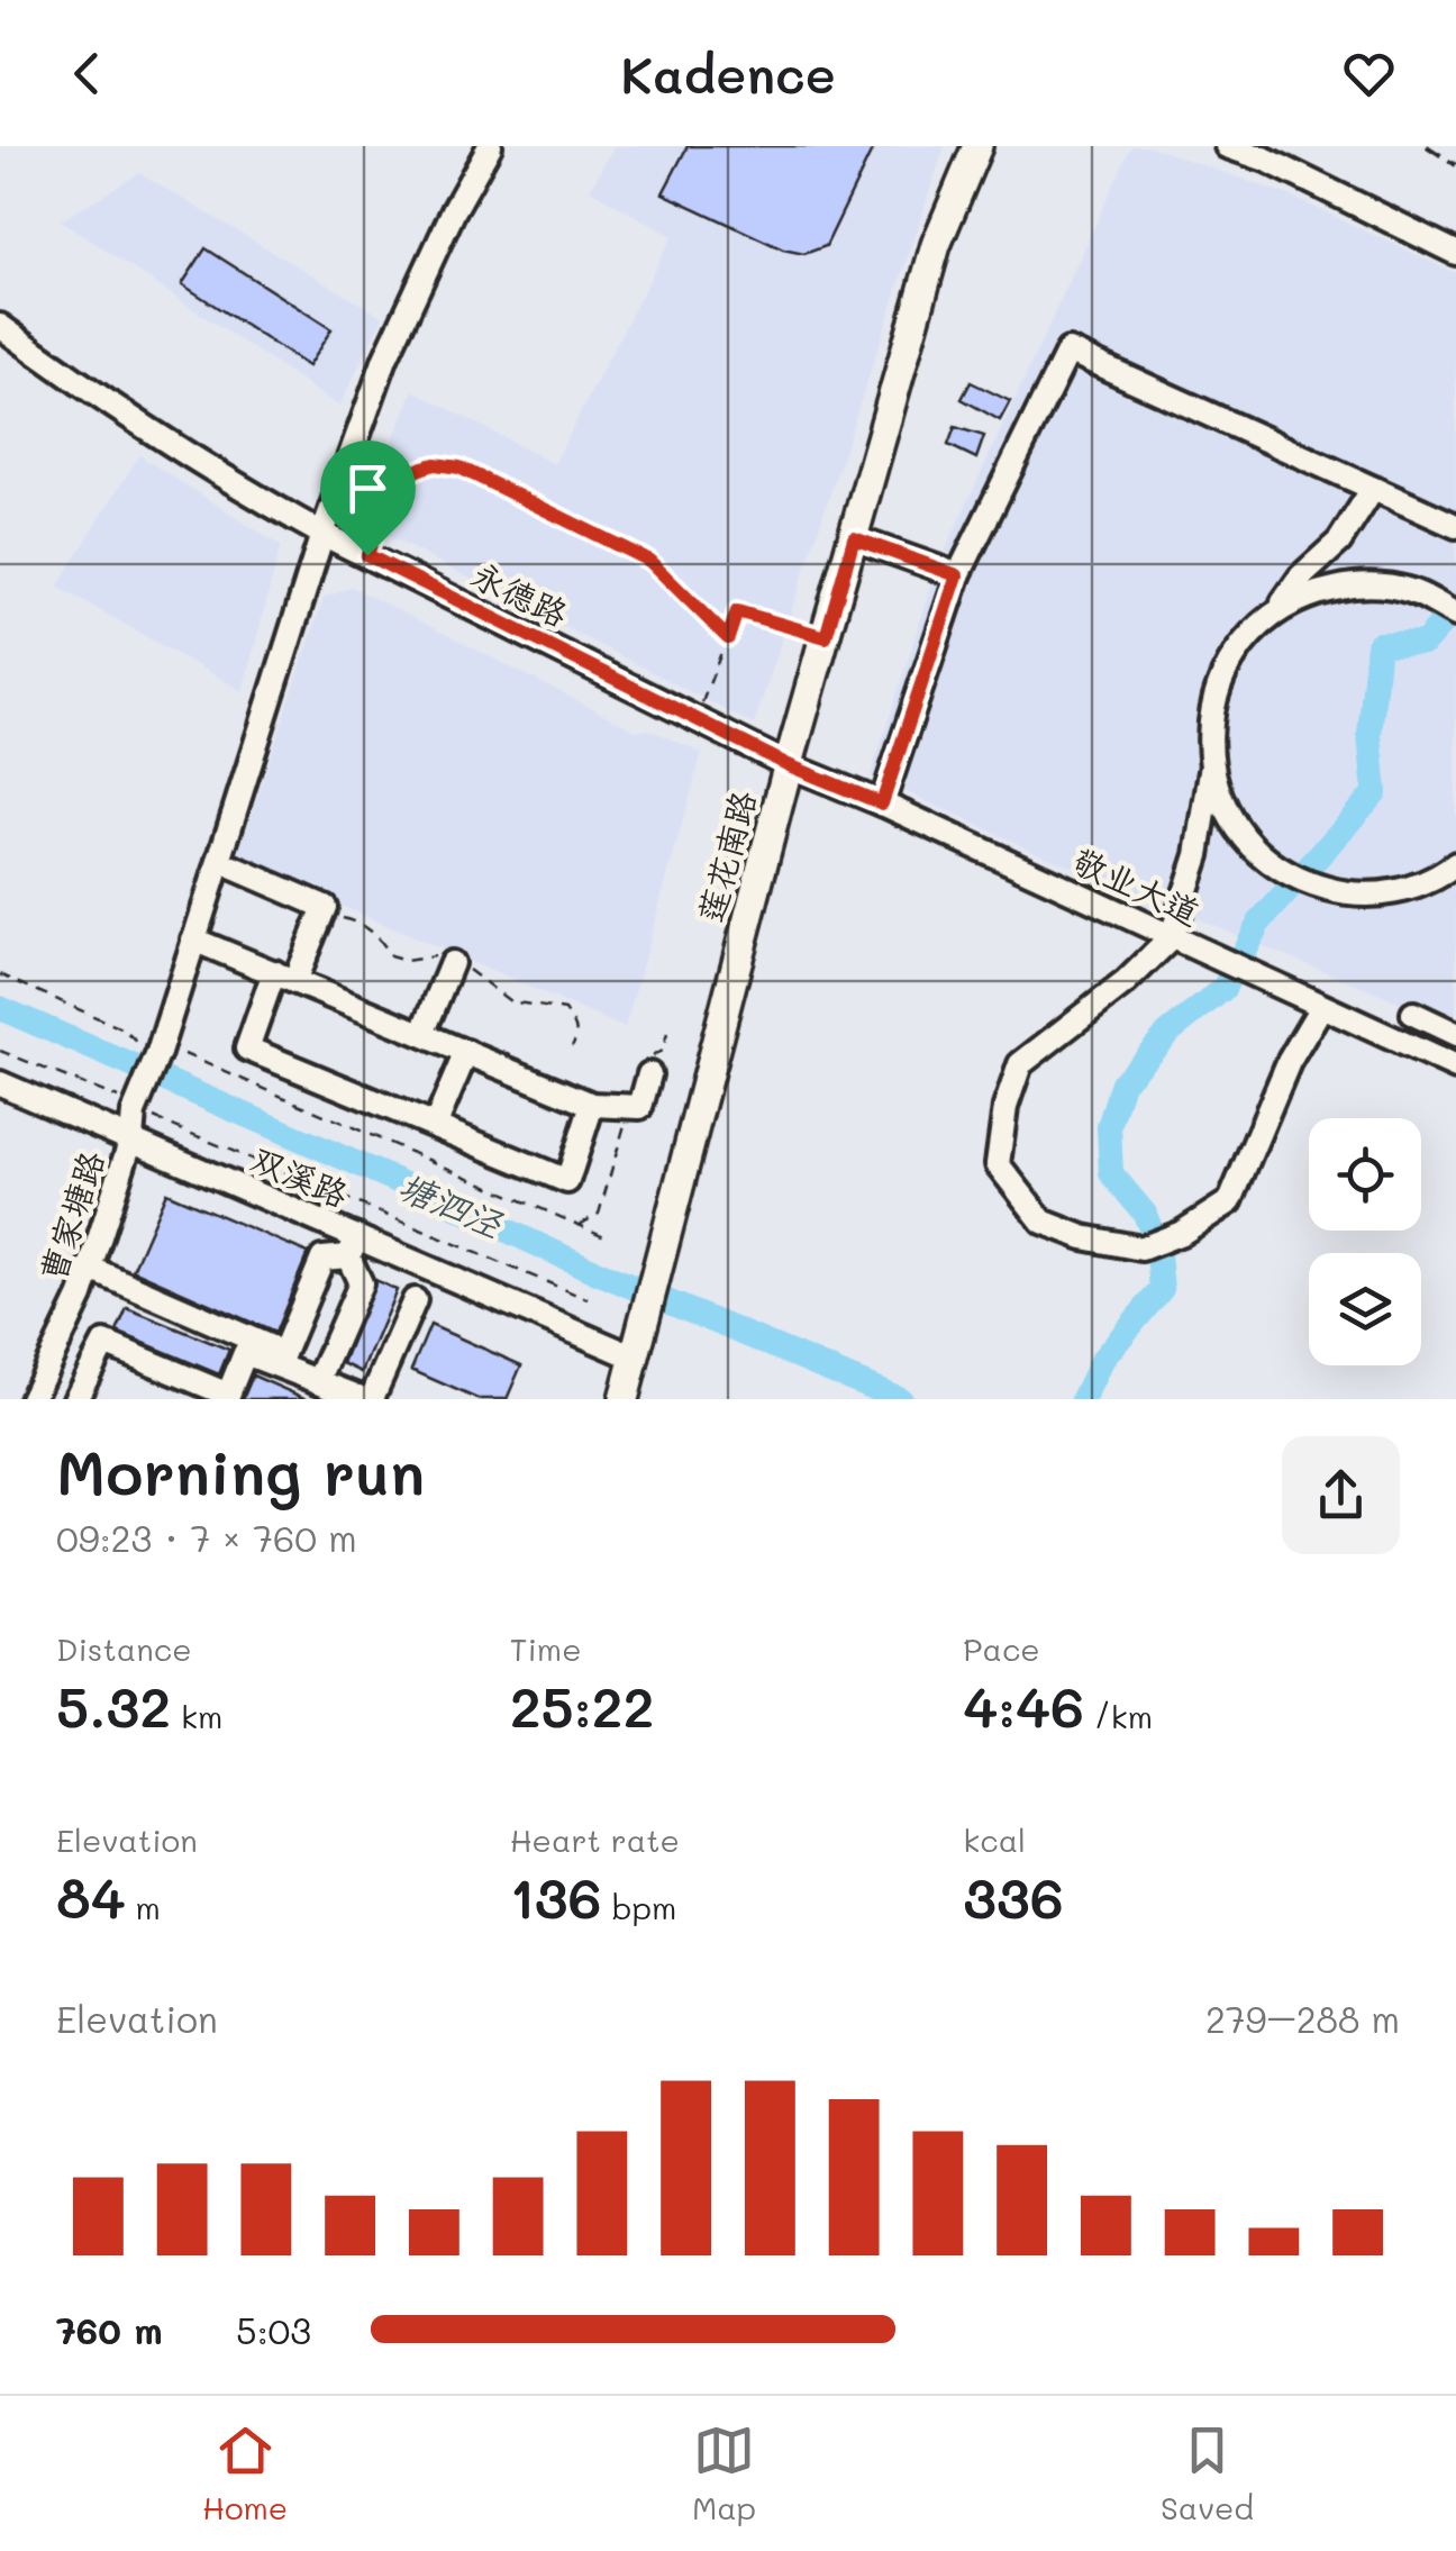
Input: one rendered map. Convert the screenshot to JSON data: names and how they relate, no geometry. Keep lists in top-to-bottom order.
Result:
{
  "streets": {
    "main road": ["莲花南路"],
    "street": [
      "永德路",
      "敬业大道",
      "双溪路",
      "曹家塘路"
    ]
  },
  "crossings": [
    ["永德路", "莲花南路"],
    ["永德路", "敬业大道"],
    ["永德路", "曹家塘路"],
    ["莲花南路", "敬业大道"],
    ["莲花南路", "双溪路"],
    ["双溪路", "曹家塘路"]
  ],
  "water": ["塘泗泾"],
  "page": {
    "header": "Kadence",
    "heading": ["Morning run", "09:23 · 7 × 760 m"],
    "stats": [
      ["Distance", "5.32 km"],
      ["Time", "25:22"],
      ["Pace", "4:46 /km"],
      ["Elevation", "84 m"],
      ["Heart rate", "136 bpm"],
      ["kcal", "336"]
    ],
    "chart": ["Elevation", "279–288 m"],
    "list": [
      {
        "name": "760 m",
        "note": "5:03"
      }
    ],
    "tabs": ["Home", "Map", "Saved"]
  }
}
